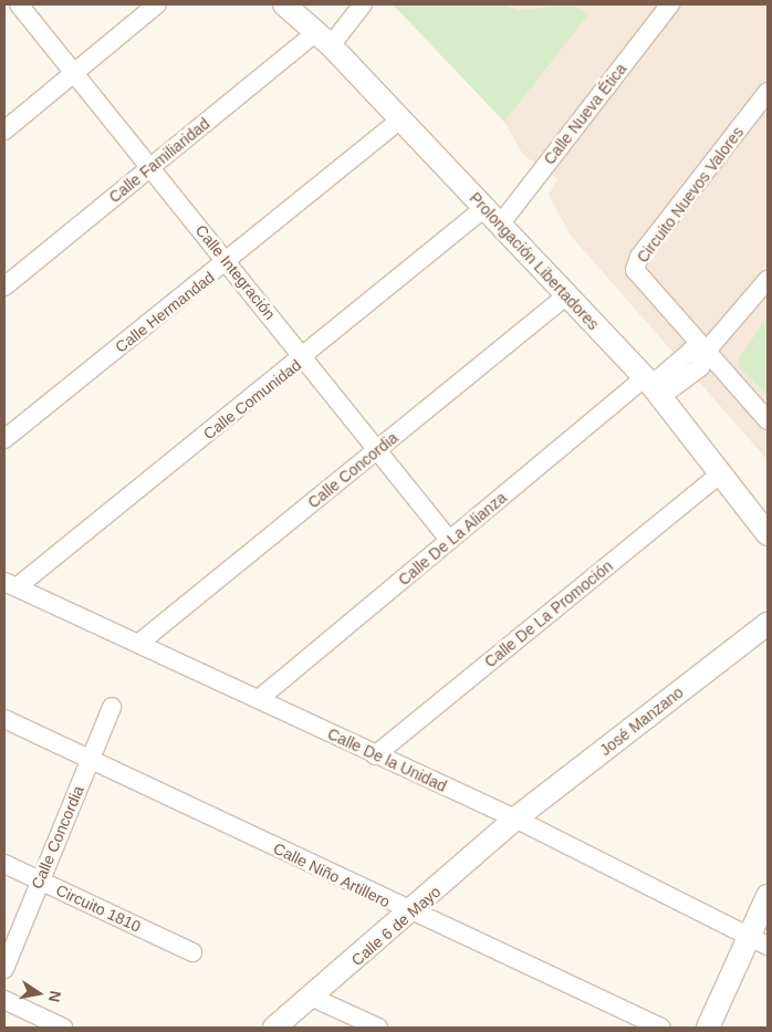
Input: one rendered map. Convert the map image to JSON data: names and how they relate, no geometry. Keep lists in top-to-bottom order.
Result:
{
  "streets": {
    "street": [
      "Calle Nueva Ética",
      "Calle Familiaridad",
      "Circuito Nuevos Valores",
      "Prolongación Libertadores",
      "Calle Integración",
      "Calle Hermandad",
      "Calle Comunidad",
      "Calle Concordia",
      "Calle De La Alianza",
      "Calle De La Promoción",
      "José Manzano",
      "Calle De la Unidad",
      "Calle Niño Artillero",
      "Circuito 1810",
      "Calle 6 de Mayo"
    ]
  },
  "crossings": [
    ["Calle Nueva Ética", "Prolongación Libertadores"],
    ["Calle Nueva Ética", "Calle Comunidad"],
    ["Calle Familiaridad", "Prolongación Libertadores"],
    ["Calle Familiaridad", "Calle Integración"],
    ["Circuito Nuevos Valores", "Calle De La Alianza"],
    ["Prolongación Libertadores", "Calle Hermandad"],
    ["Prolongación Libertadores", "Calle Comunidad"],
    ["Prolongación Libertadores", "Calle Concordia"],
    ["Prolongación Libertadores", "Calle De La Alianza"],
    ["Prolongación Libertadores", "Calle De La Promoción"],
    ["Calle Integración", "Calle Hermandad"],
    ["Calle Integración", "Calle Comunidad"],
    ["Calle Integración", "Calle Concordia"],
    ["Calle Integración", "Calle De La Alianza"],
    ["Calle Comunidad", "Calle De la Unidad"],
    ["Calle Concordia", "Calle De la Unidad"],
    ["Calle Concordia", "Calle Niño Artillero"],
    ["Calle Concordia", "Circuito 1810"],
    ["Calle De La Alianza", "Calle De la Unidad"],
    ["Calle De La Promoción", "Calle De la Unidad"],
    ["José Manzano", "Calle De la Unidad"],
    ["José Manzano", "Calle 6 de Mayo"],
    ["Calle De la Unidad", "Calle 6 de Mayo"],
    ["Calle Niño Artillero", "Calle 6 de Mayo"]
  ],
  "north": "right"
}
